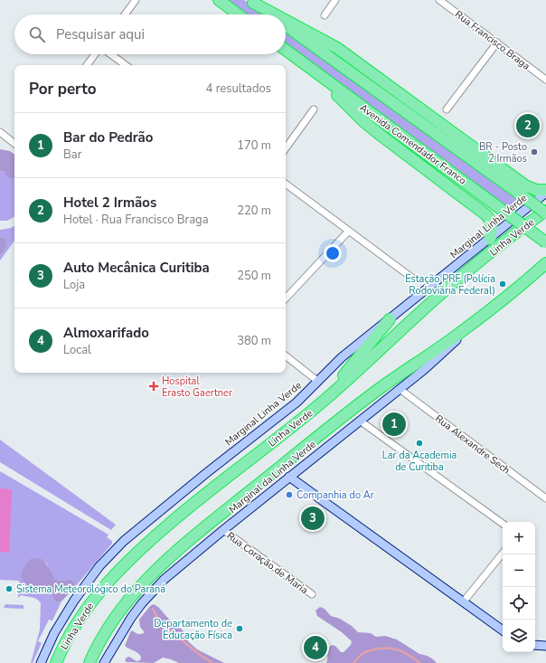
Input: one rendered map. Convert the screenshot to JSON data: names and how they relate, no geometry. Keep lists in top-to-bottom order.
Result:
{
  "streets": {
    "highway": ["Avenida Comendador Franco", "Linha Verde"],
    "main road": ["Marginal Linha Verde", "Marginal da Linha Verde"],
    "street": ["Rua Francisco Braga", "Rua Alexandre Sech", "Rua Coração de Maria"]
  },
  "crossings": [
    ["Rua Alexandre Sech", "Marginal da Linha Verde"],
    ["Marginal da Linha Verde", "Rua Coração de Maria"]
  ],
  "places": {
    "other": [
      "BR - Posto 2 Irmãos",
      "Estação PRF (Polícia Rodoviária Federal)",
      "Lar da Academia de Curitiba",
      "Companhia do Ar",
      "Sistema Meteorológico do Paraná",
      "Departamento de Educação Física"
    ],
    "health": ["Hospital Erasto Gaertner"]
  },
  "page": {
    "search": "Pesquisar aqui",
    "heading": ["Por perto", "4 resultados"],
    "pins": [
      "2",
      "1",
      "3",
      "4"
    ],
    "list": [
      {
        "mark": "1",
        "name": "Bar do Pedrão",
        "note": "Bar",
        "value": "170 m"
      },
      {
        "mark": "2",
        "name": "Hotel 2 Irmãos",
        "note": "Hotel · Rua Francisco Braga",
        "value": "220 m"
      },
      {
        "mark": "3",
        "name": "Auto Mecânica Curitiba",
        "note": "Loja",
        "value": "250 m"
      },
      {
        "mark": "4",
        "name": "Almoxarifado",
        "note": "Local",
        "value": "380 m"
      }
    ],
    "map_buttons": ["+", "−"]
  }
}
